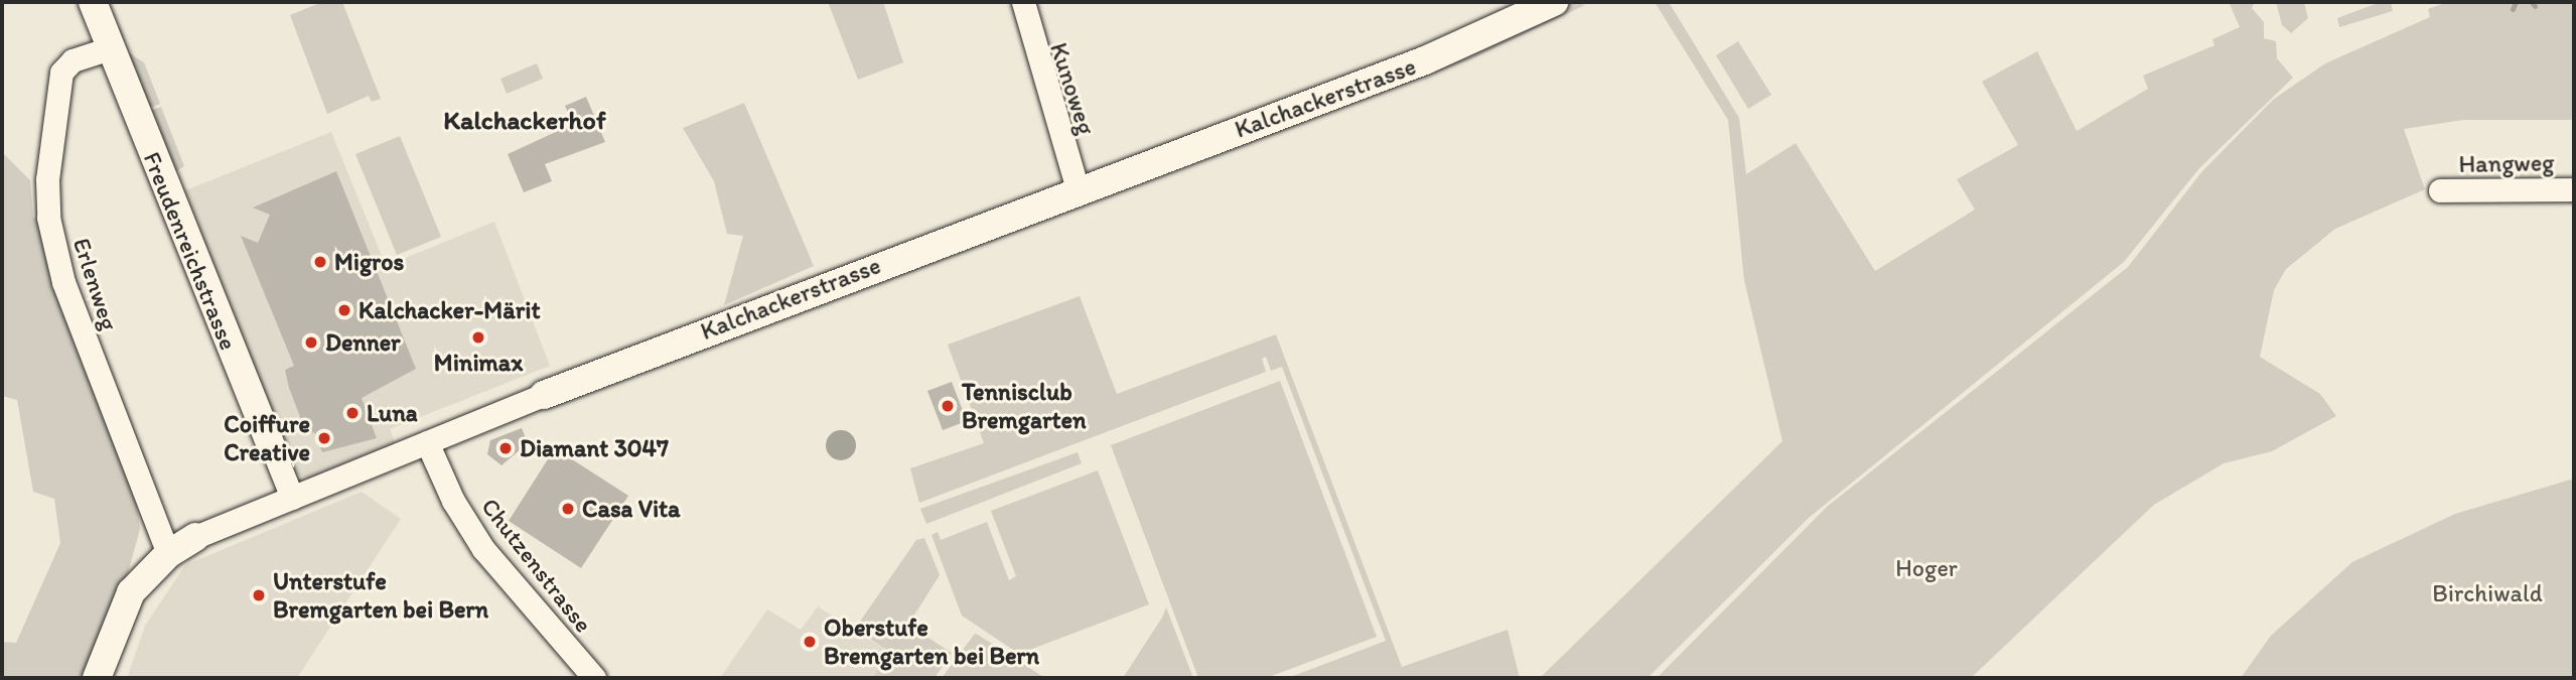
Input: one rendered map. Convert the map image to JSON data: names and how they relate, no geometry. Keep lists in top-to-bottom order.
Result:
{
  "streets": {
    "street": [
      "Kunoweg",
      "Kalchackerstrasse",
      "Hangweg",
      "Freudenreichstrasse",
      "Erlenweg",
      "Chutzenstrasse"
    ]
  },
  "crossings": [
    ["Kunoweg", "Kalchackerstrasse"],
    ["Kalchackerstrasse", "Freudenreichstrasse"],
    ["Kalchackerstrasse", "Erlenweg"],
    ["Kalchackerstrasse", "Chutzenstrasse"],
    ["Freudenreichstrasse", "Erlenweg"]
  ],
  "districts": ["Kalchackerhof"],
  "parks": ["Hoger", "Birchiwald"],
  "places": [
    "Migros",
    "Kalchacker-Märit",
    "Minimax",
    "Denner",
    "Tennisclub Bremgarten",
    "Luna",
    "Coiffure Creative",
    "Diamant 3047",
    "Casa Vita",
    "Unterstufe Bremgarten bei Bern",
    "Oberstufe Bremgarten bei Bern"
  ]
}
